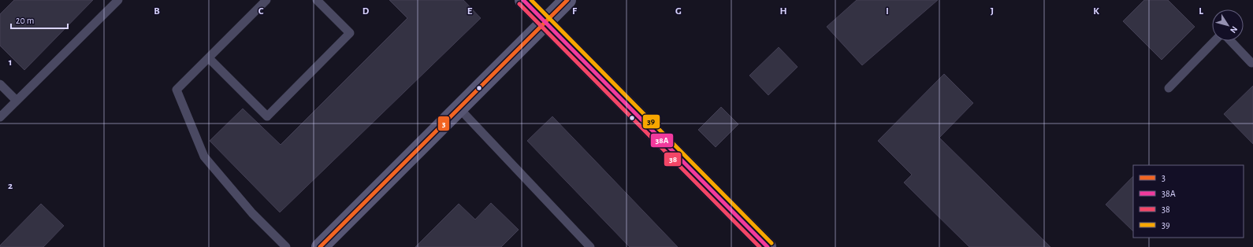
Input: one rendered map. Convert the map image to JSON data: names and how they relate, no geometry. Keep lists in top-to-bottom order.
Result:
{
  "lines": [
    "transit line 3",
    "transit line 38А",
    "transit line 39",
    "transit line 38"
  ],
  "legend": [
    "3",
    "38А",
    "38",
    "39"
  ],
  "scale_bar": "20 m",
  "north": "bottom right",
  "grid": {
    "columns": [
      "B",
      "C",
      "D",
      "E",
      "F",
      "G",
      "H",
      "I",
      "J",
      "K",
      "L"
    ],
    "rows": ["1", "2"]
  }
}
